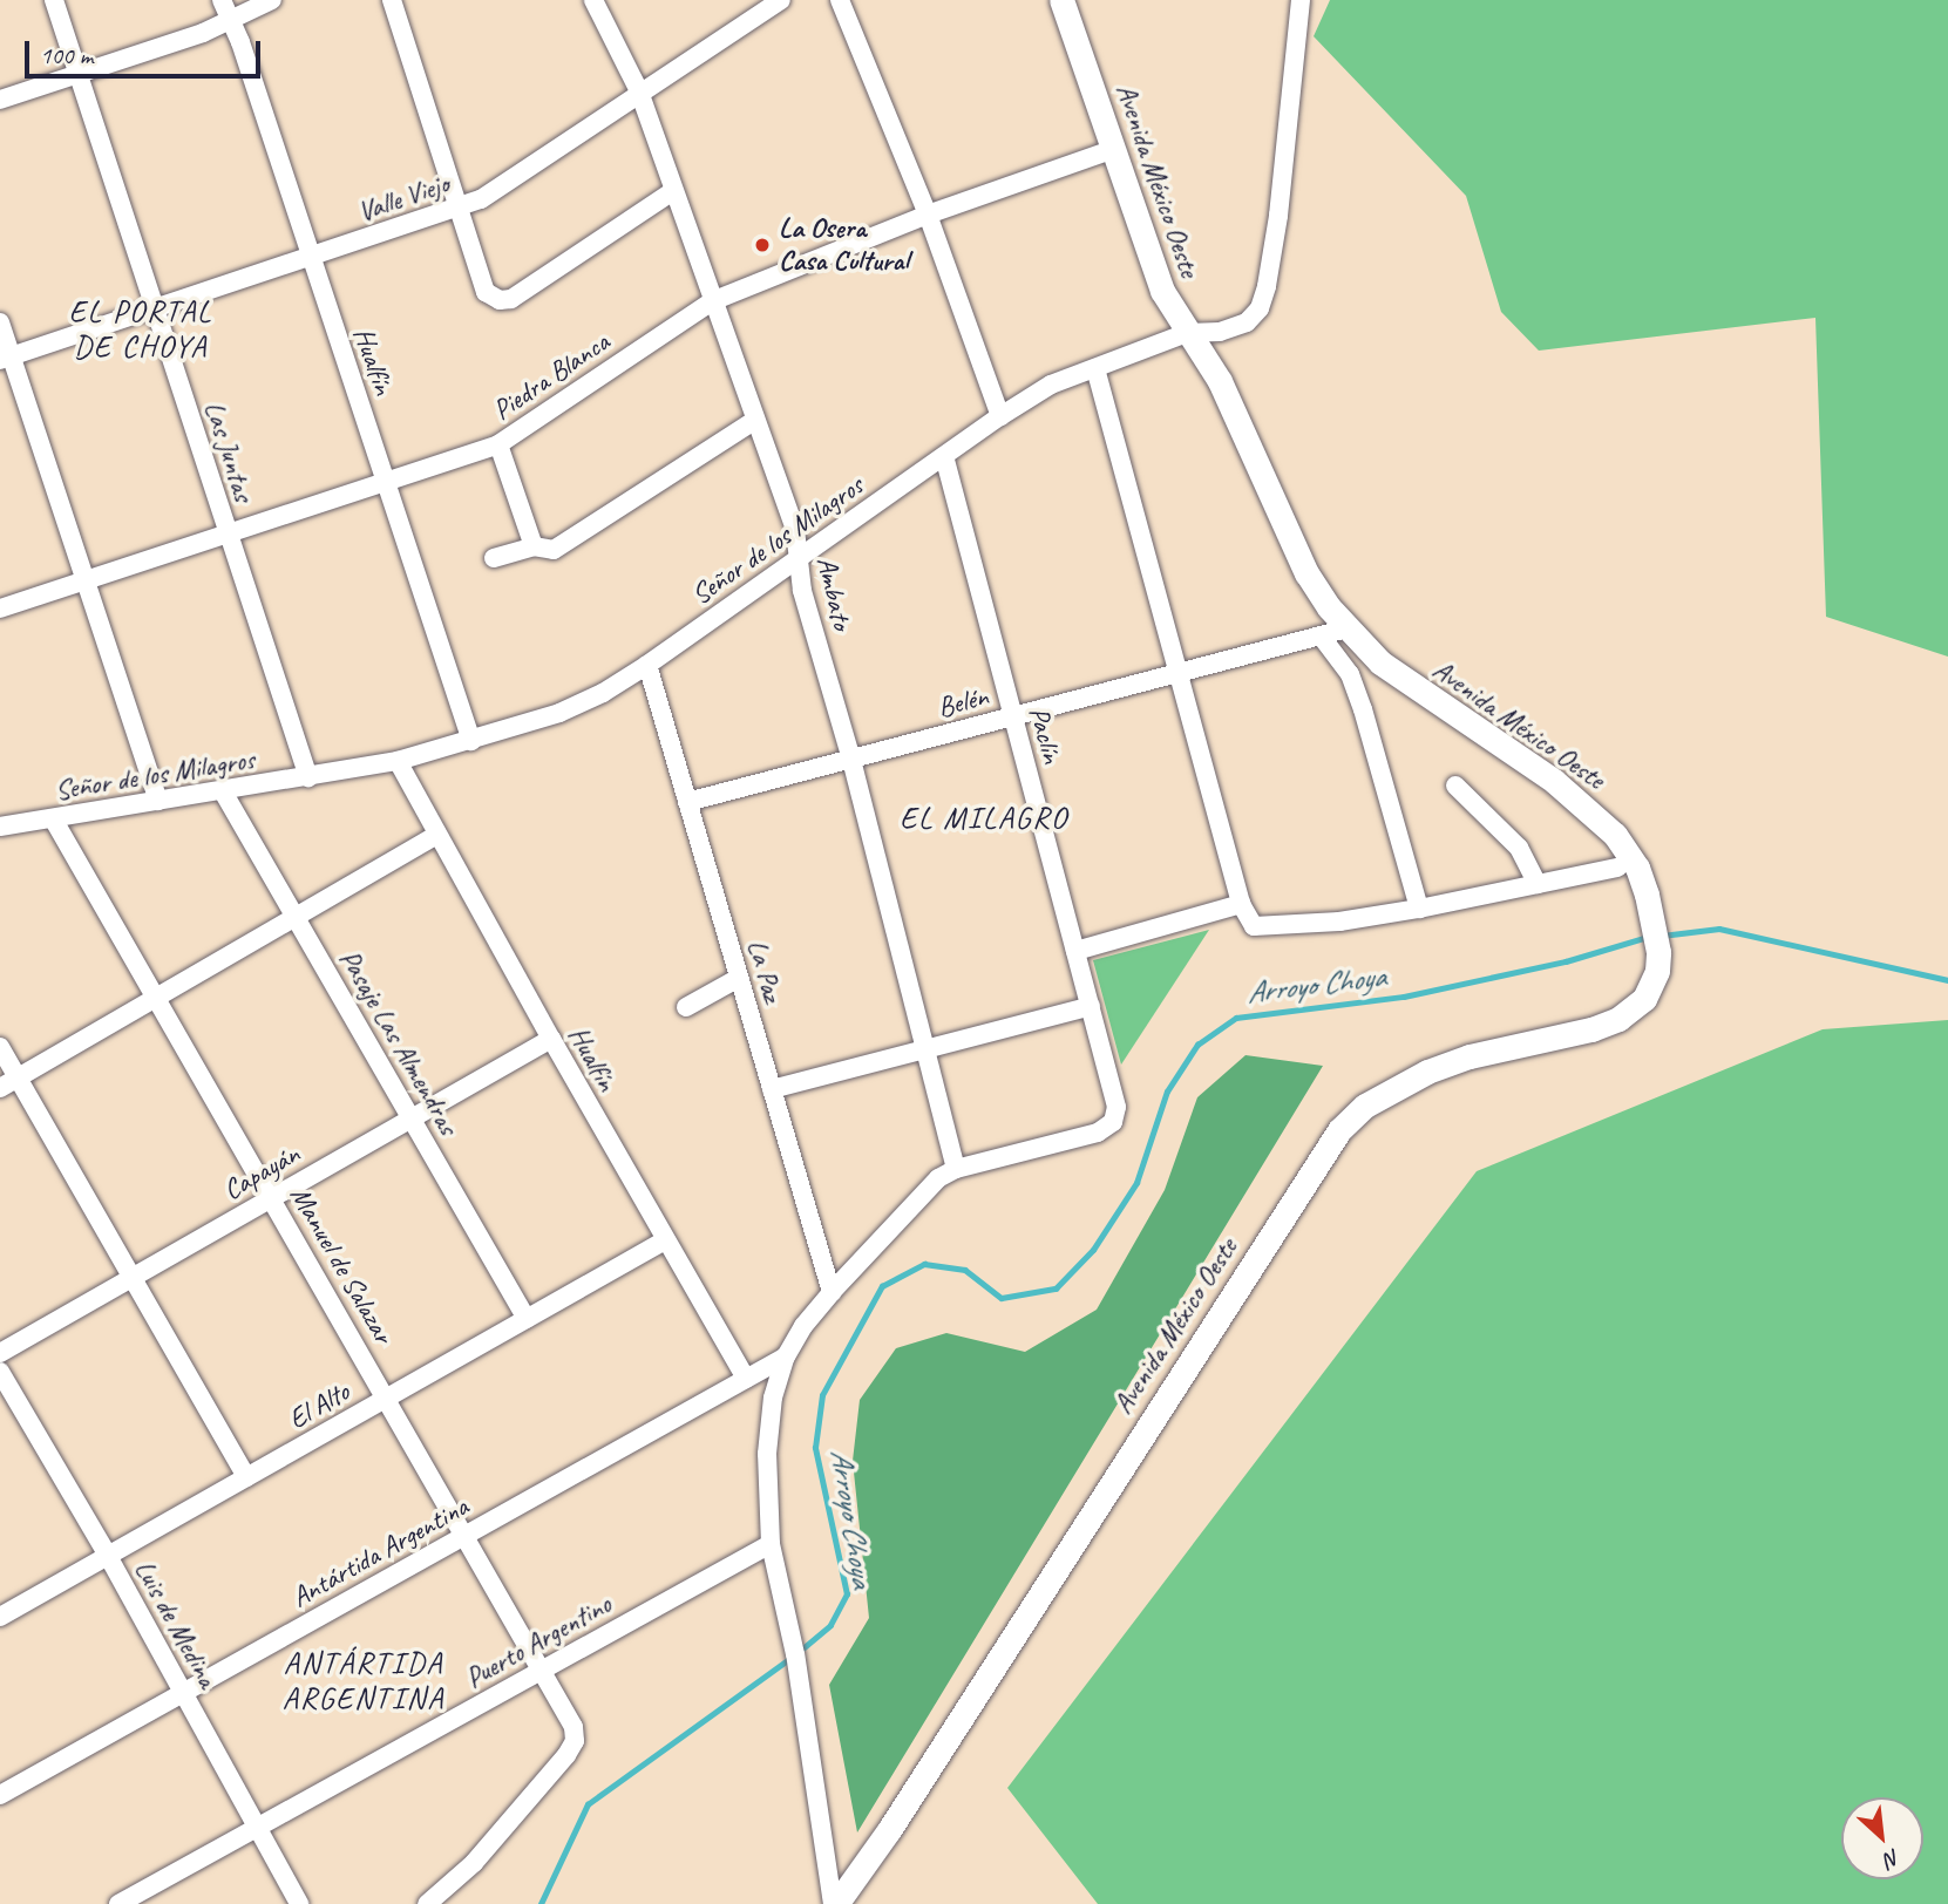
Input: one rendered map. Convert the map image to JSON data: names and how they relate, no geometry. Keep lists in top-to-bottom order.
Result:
{
  "streets": {
    "main road": ["Avenida México Oeste"],
    "street": [
      "Valle Viejo",
      "Hualfín",
      "Piedra Blanca",
      "Las Juntas",
      "Señor de los Milagros",
      "Ambato",
      "Belén",
      "Paclín",
      "La Paz",
      "Pasaje Las Almendras",
      "Capayán",
      "Manuel de Salazar",
      "El Alto",
      "Antártida Argentina",
      "Luis de Medina",
      "Puerto Argentino"
    ]
  },
  "crossings": [
    ["Avenida México Oeste", "Piedra Blanca"],
    ["Avenida México Oeste", "Señor de los Milagros"],
    ["Avenida México Oeste", "Belén"],
    ["Valle Viejo", "Hualfín"],
    ["Valle Viejo", "Las Juntas"],
    ["Valle Viejo", "Ambato"],
    ["Hualfín", "Piedra Blanca"],
    ["Hualfín", "Señor de los Milagros"],
    ["Hualfín", "Capayán"],
    ["Hualfín", "El Alto"],
    ["Hualfín", "Antártida Argentina"],
    ["Piedra Blanca", "Las Juntas"],
    ["Piedra Blanca", "Ambato"],
    ["Las Juntas", "Señor de los Milagros"],
    ["Señor de los Milagros", "Ambato"],
    ["Señor de los Milagros", "Paclín"],
    ["Señor de los Milagros", "La Paz"],
    ["Señor de los Milagros", "Pasaje Las Almendras"],
    ["Señor de los Milagros", "Manuel de Salazar"],
    ["Ambato", "Belén"],
    ["Ambato", "Paclín"],
    ["Belén", "Paclín"],
    ["Belén", "La Paz"],
    ["Pasaje Las Almendras", "Capayán"],
    ["Pasaje Las Almendras", "El Alto"],
    ["Capayán", "Manuel de Salazar"],
    ["Manuel de Salazar", "El Alto"],
    ["Manuel de Salazar", "Antártida Argentina"],
    ["Manuel de Salazar", "Puerto Argentino"],
    ["El Alto", "Luis de Medina"],
    ["Antártida Argentina", "Luis de Medina"],
    ["Luis de Medina", "Puerto Argentino"]
  ],
  "districts": ["EL PORTAL DE CHOYA", "EL MILAGRO", "ANTÁRTIDA ARGENTINA"],
  "water": ["Arroyo Choya"],
  "places": ["La Osera Casa Cultural"],
  "scale_bar": "100 m",
  "north": "bottom right"
}
